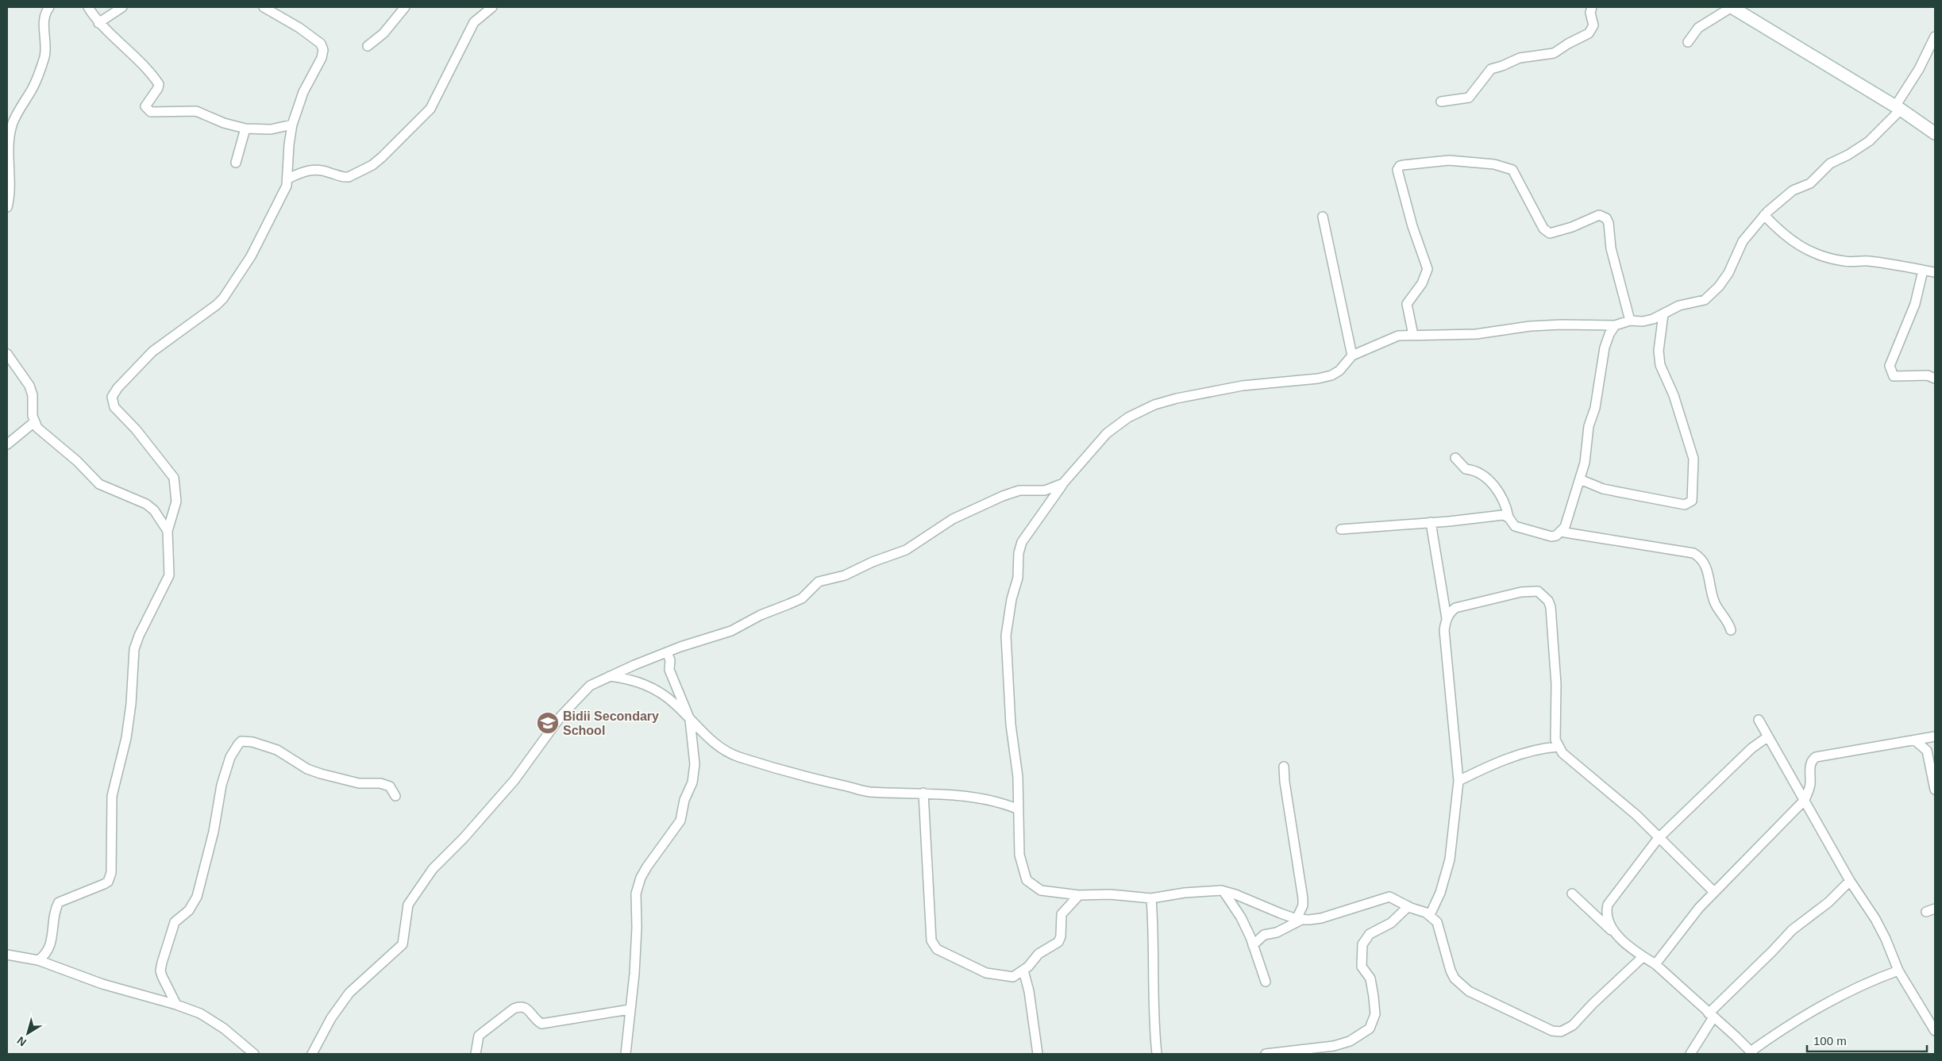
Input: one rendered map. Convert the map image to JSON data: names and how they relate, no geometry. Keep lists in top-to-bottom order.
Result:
{
  "places": {
    "school or university": ["Bidii Secondary School"]
  },
  "scale_bar": "100 m",
  "north": "bottom left"
}
